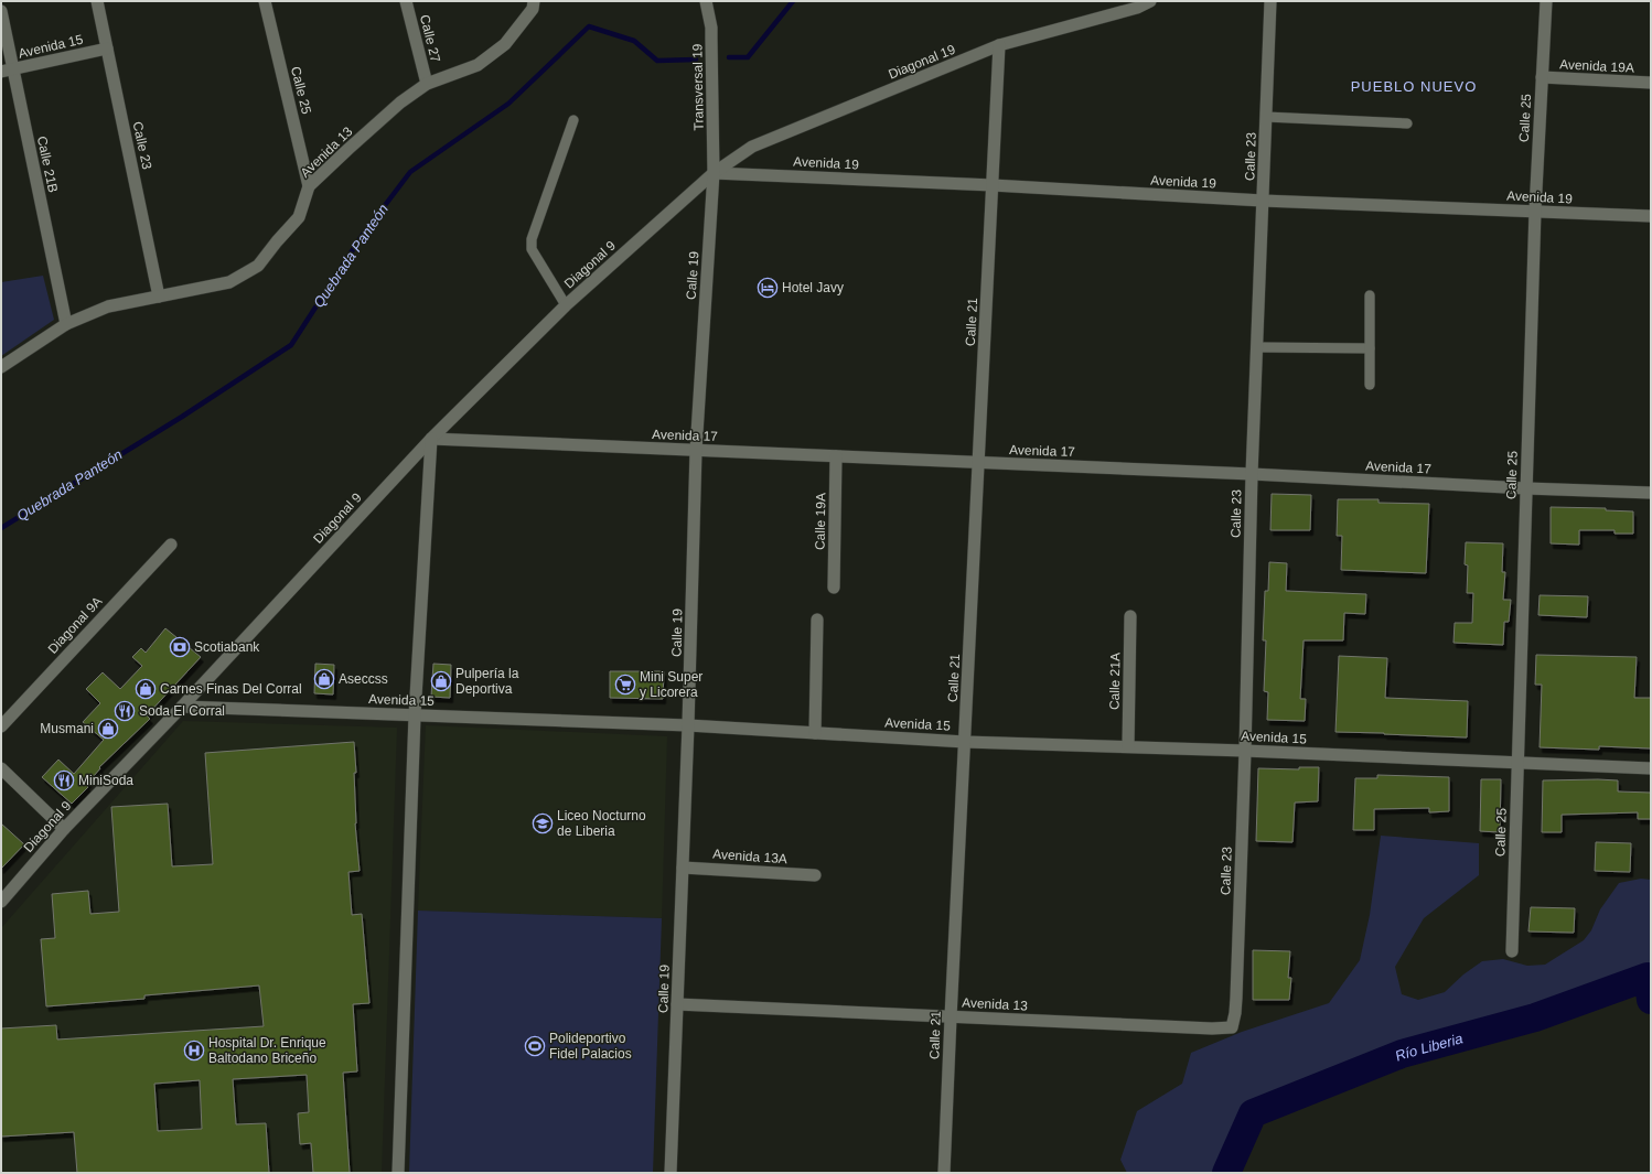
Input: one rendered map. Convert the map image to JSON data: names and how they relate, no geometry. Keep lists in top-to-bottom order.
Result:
{
  "streets": {
    "street": [
      "Calle 27",
      "Avenida 15",
      "Diagonal 19",
      "Avenida 19A",
      "Transversal 19",
      "Calle 25",
      "Calle 23",
      "Avenida 13",
      "Avenida 19",
      "Calle 21B",
      "Diagonal 9",
      "Calle 19",
      "Calle 21",
      "Avenida 17",
      "Calle 19A",
      "Diagonal 9A",
      "Calle 21A",
      "Avenida 13A"
    ]
  },
  "crossings": [
    ["Calle 27", "Avenida 13"],
    ["Avenida 15", "Calle 25"],
    ["Avenida 15", "Calle 23"],
    ["Avenida 15", "Calle 21B"],
    ["Avenida 15", "Diagonal 9"],
    ["Avenida 15", "Calle 19"],
    ["Avenida 15", "Calle 21"],
    ["Avenida 15", "Calle 21A"],
    ["Diagonal 19", "Transversal 19"],
    ["Diagonal 19", "Avenida 19"],
    ["Diagonal 19", "Diagonal 9"],
    ["Diagonal 19", "Calle 19"],
    ["Diagonal 19", "Calle 21"],
    ["Avenida 19A", "Calle 25"],
    ["Transversal 19", "Avenida 19"],
    ["Transversal 19", "Diagonal 9"],
    ["Transversal 19", "Calle 19"],
    ["Calle 25", "Avenida 13"],
    ["Calle 25", "Avenida 19"],
    ["Calle 25", "Avenida 17"],
    ["Calle 23", "Avenida 13"],
    ["Calle 23", "Avenida 19"],
    ["Calle 23", "Avenida 17"],
    ["Avenida 13", "Calle 21B"],
    ["Avenida 13", "Calle 19"],
    ["Avenida 13", "Calle 21"],
    ["Avenida 19", "Diagonal 9"],
    ["Avenida 19", "Calle 19"],
    ["Avenida 19", "Calle 21"],
    ["Diagonal 9", "Calle 19"],
    ["Diagonal 9", "Avenida 17"],
    ["Calle 19", "Avenida 17"],
    ["Calle 19", "Avenida 13A"],
    ["Calle 21", "Avenida 17"],
    ["Avenida 17", "Calle 19A"]
  ],
  "districts": ["PUEBLO NUEVO"],
  "water": ["Quebrada Panteón", "Río Liberia"],
  "places": {
    "hotel": ["Hotel Javy"],
    "bank": ["Scotiabank"],
    "shop": [
      "Aseccss",
      "Pulpería la Deportiva",
      "Carnes Finas Del Corral",
      "Musmani"
    ],
    "supermarket": ["Mini Super y Licorera"],
    "restaurant": ["Soda El Corral", "MiniSoda"],
    "school or university": ["Liceo Nocturno de Liberia"],
    "sports": ["Polideportivo Fidel Palacios"],
    "hospital": ["Hospital Dr. Enrique Baltodano Briceño"]
  }
}
